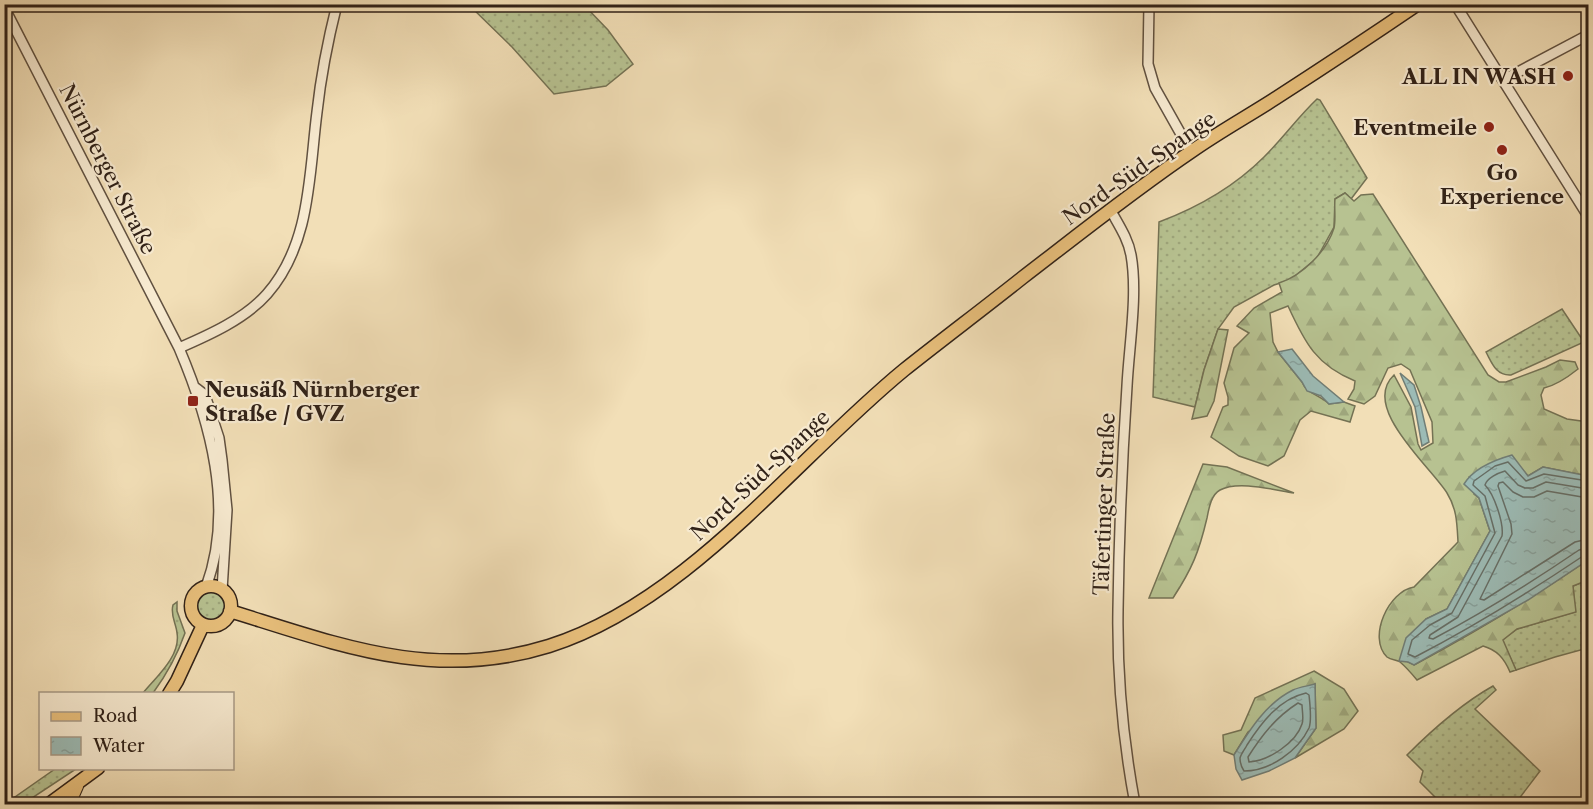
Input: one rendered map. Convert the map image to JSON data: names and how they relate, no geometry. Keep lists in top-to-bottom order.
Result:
{
  "streets": {
    "main road": ["Nord-Süd-Spange"],
    "street": ["Nürnberger Straße", "Täfertinger Straße"]
  },
  "crossings": [
    ["Nord-Süd-Spange", "Täfertinger Straße"]
  ],
  "places": {
    "other": ["ALL IN WASH", "Eventmeile", "Go Experience"],
    "transit": ["Neusäß Nürnberger Straße / GVZ"]
  },
  "legend": ["Road", "Water"]
}
